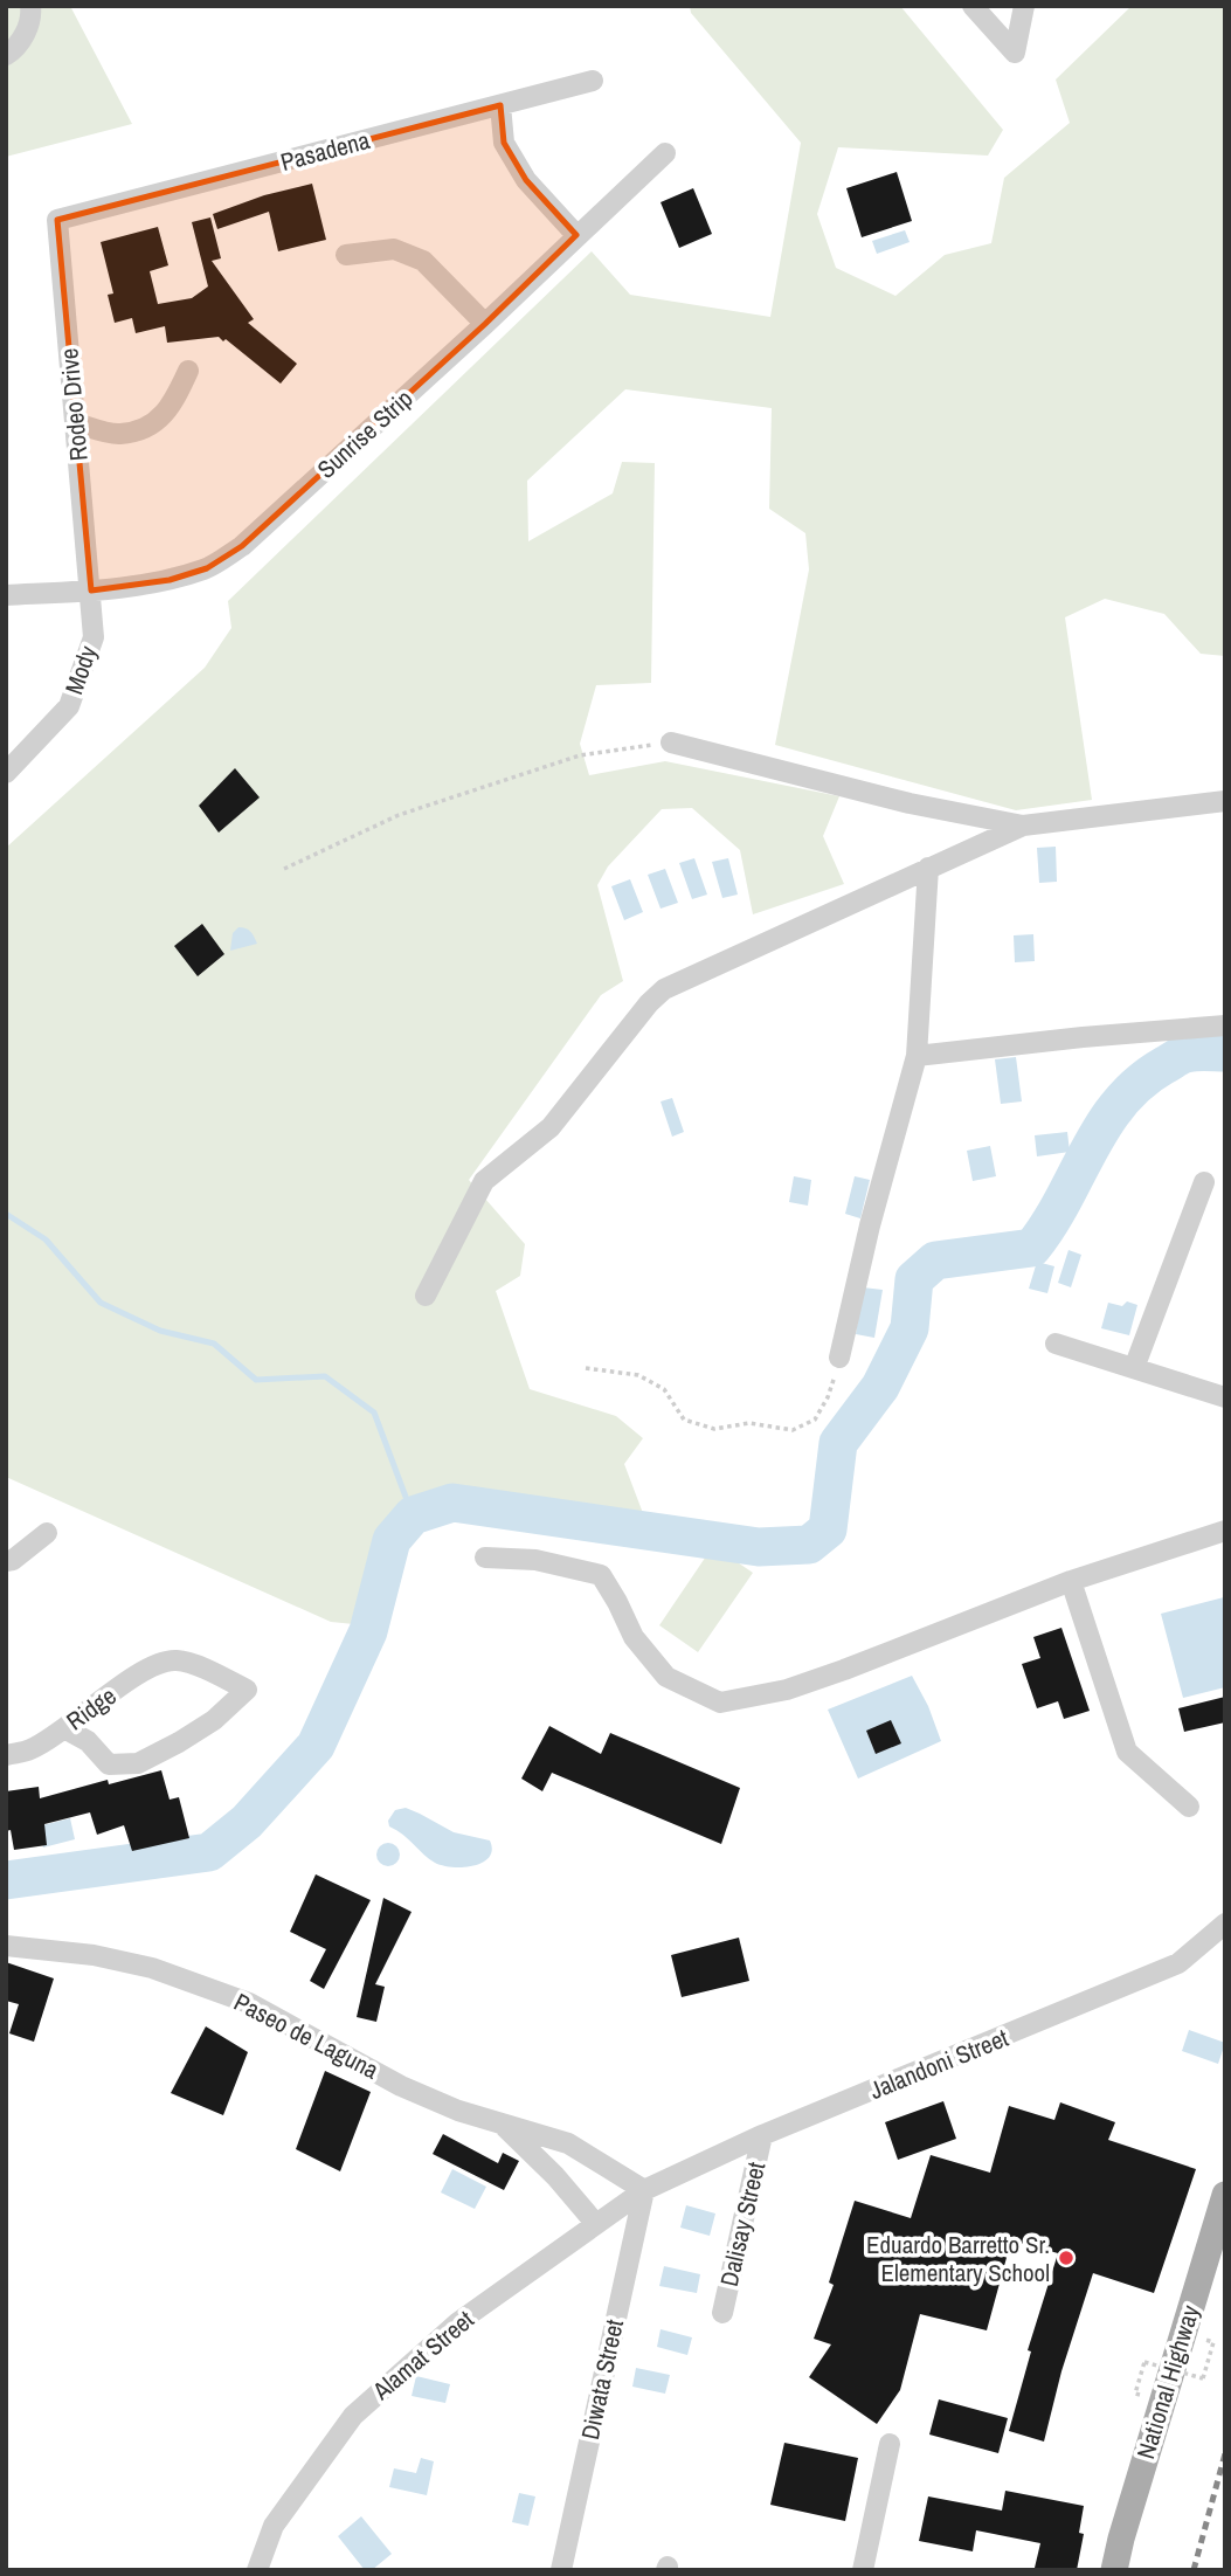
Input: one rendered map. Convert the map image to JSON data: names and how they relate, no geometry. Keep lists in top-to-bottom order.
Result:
{
  "streets": {
    "main road": ["National Highway"],
    "street": [
      "Pasadena",
      "Rodeo Drive",
      "Sunrise Strip",
      "Mody",
      "Ridge",
      "Paseo de Laguna",
      "Jalandoni Street",
      "Dalisay Street",
      "Alamat Street",
      "Diwata Street"
    ]
  },
  "crossings": [
    ["Pasadena", "Rodeo Drive"],
    ["Rodeo Drive", "Sunrise Strip"],
    ["Rodeo Drive", "Mody"],
    ["Sunrise Strip", "Mody"],
    ["Paseo de Laguna", "Jalandoni Street"],
    ["Paseo de Laguna", "Alamat Street"],
    ["Paseo de Laguna", "Diwata Street"],
    ["Jalandoni Street", "Dalisay Street"],
    ["Jalandoni Street", "Alamat Street"],
    ["Jalandoni Street", "Diwata Street"],
    ["Alamat Street", "Diwata Street"]
  ],
  "places": ["Eduardo Barretto Sr. Elementary School"]
}
